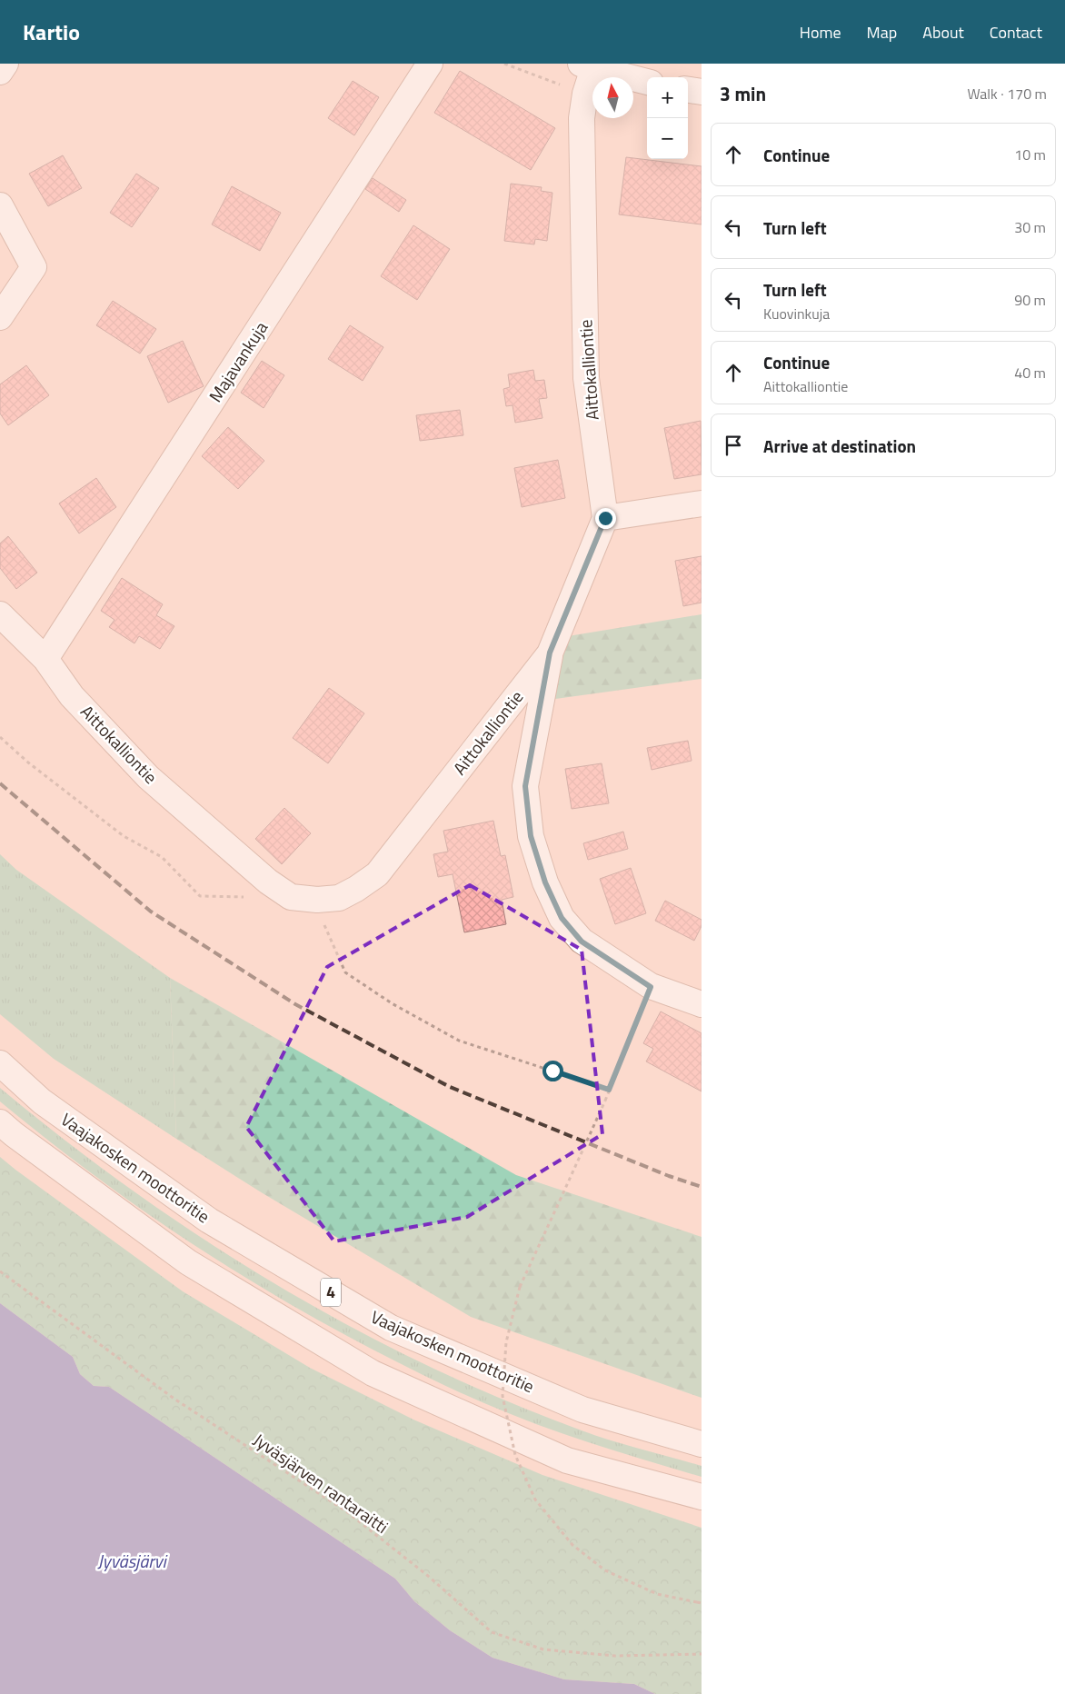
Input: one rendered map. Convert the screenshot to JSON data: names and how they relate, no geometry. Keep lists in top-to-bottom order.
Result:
{
  "streets": {
    "main road": [
      "Majavankuja",
      "Aittokalliontie",
      "Vaajakosken moottoritie",
      "4"
    ],
    "path": ["Jyväsjärven rantaraitti"]
  },
  "crossings": [
    ["Majavankuja", "Aittokalliontie"]
  ],
  "water": ["Jyväsjärvi"],
  "north": "top",
  "page": {
    "header": "Kartio",
    "nav": [
      "Home",
      "Map",
      "About",
      "Contact"
    ],
    "heading": ["3 min", "Walk · 170 m"],
    "map_buttons": ["+", "−"],
    "list": [
      ["Continue", "10 m"],
      ["Turn left", "30 m"],
      ["Turn left", "Kuovinkuja", "90 m"],
      ["Continue", "Aittokalliontie", "40 m"],
      "Arrive at destination"
    ]
  }
}
